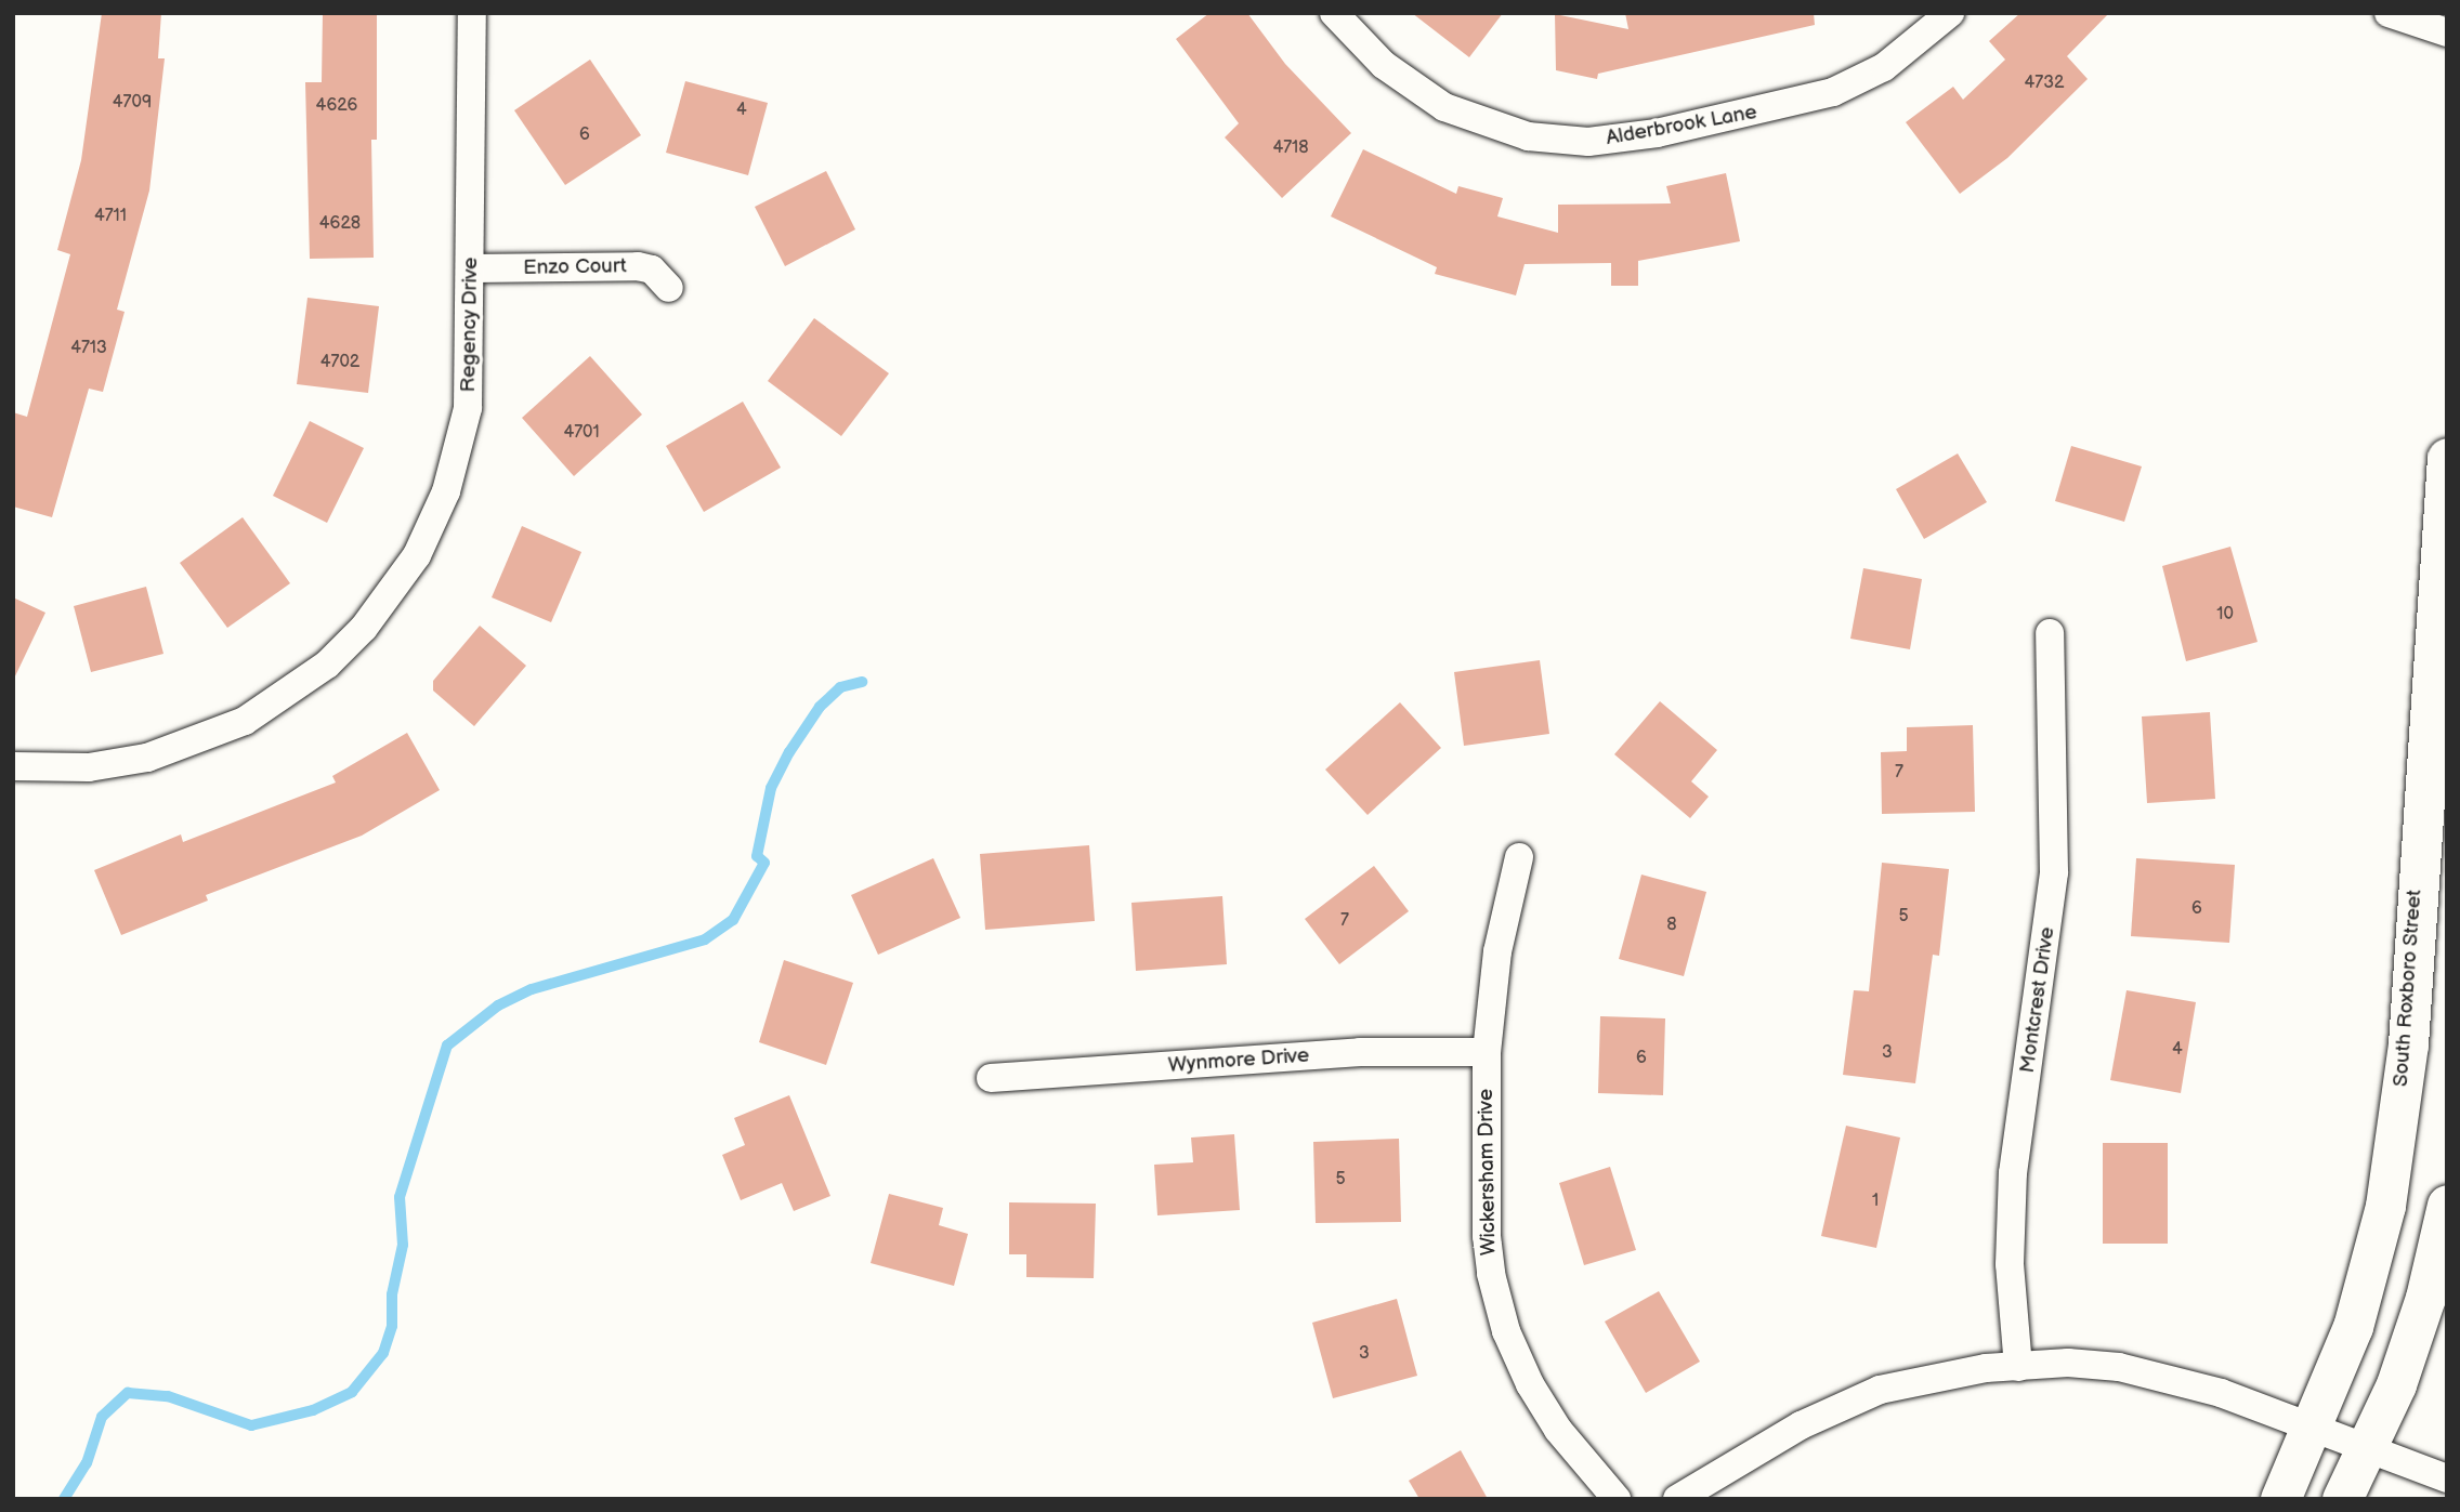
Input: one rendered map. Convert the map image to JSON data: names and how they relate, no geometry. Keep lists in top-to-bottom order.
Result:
{
  "streets": {
    "street": [
      "Alderbrook Lane",
      "Enzo Court",
      "Regency Drive",
      "South Roxboro Street",
      "Montcrest Drive",
      "Wynmore Drive",
      "Wickersham Drive"
    ]
  },
  "crossings": [
    ["Enzo Court", "Regency Drive"],
    ["Wynmore Drive", "Wickersham Drive"]
  ],
  "house_numbers": [
    "4732",
    "4709",
    "4626",
    "4",
    "6",
    "4718",
    "4711",
    "4628",
    "4713",
    "4702",
    "4701",
    "10",
    "7",
    "6",
    "5",
    "7",
    "8",
    "4",
    "3",
    "6",
    "5",
    "1",
    "3"
  ]
}
